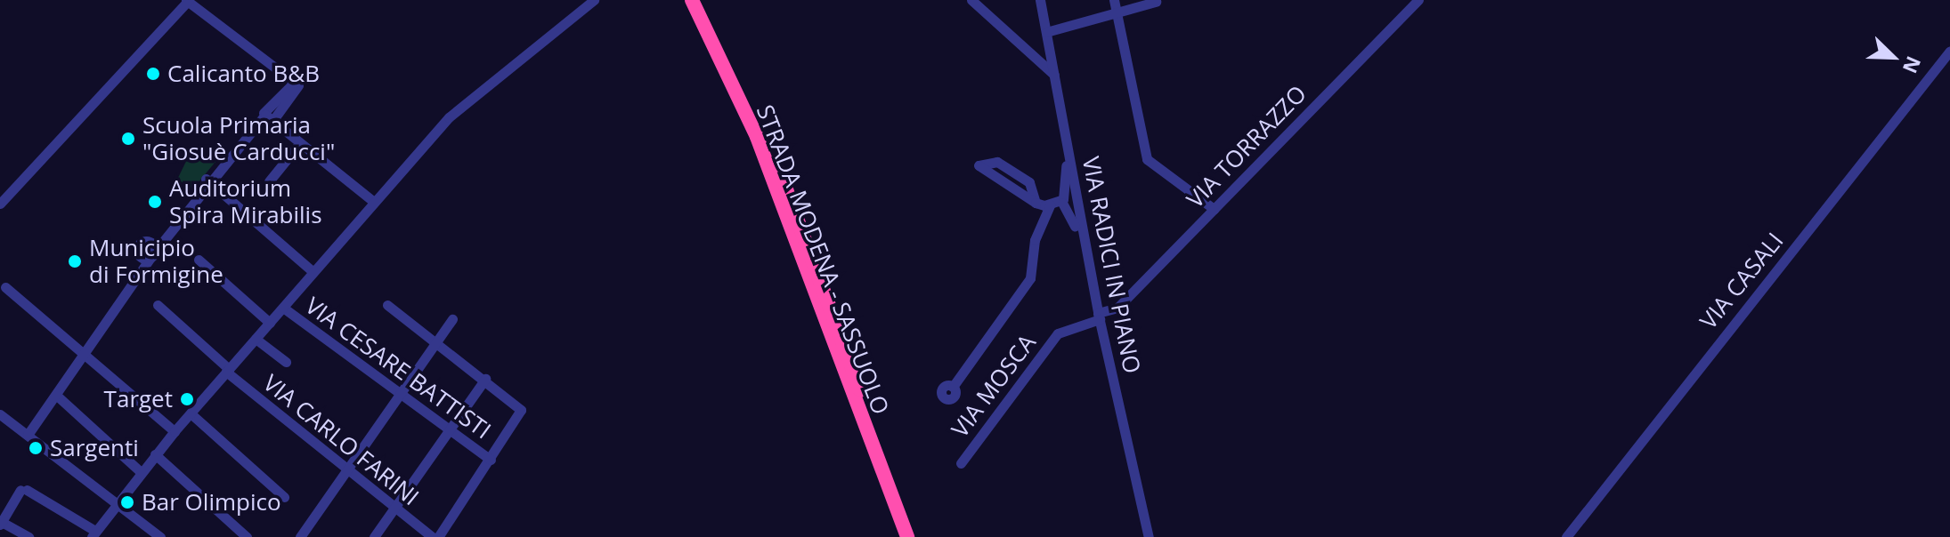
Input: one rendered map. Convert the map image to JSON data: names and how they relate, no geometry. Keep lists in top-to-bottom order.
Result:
{
  "streets": {
    "highway": ["STRADA MODENA - SASSUOLO"],
    "street": [
      "VIA TORRAZZO",
      "VIA RADICI IN PIANO",
      "VIA CASALI",
      "VIA CESARE BATTISTI",
      "VIA MOSCA",
      "VIA CARLO FARINI"
    ]
  },
  "crossings": [
    ["VIA TORRAZZO", "VIA RADICI IN PIANO"],
    ["VIA TORRAZZO", "VIA MOSCA"],
    ["VIA RADICI IN PIANO", "VIA MOSCA"]
  ],
  "places": [
    "Calicanto B&B",
    "Scuola Primaria \"Giosuè Carducci\"",
    "Auditorium Spira Mirabilis",
    "Municipio di Formigine",
    "Target",
    "Sargenti",
    "Bar Olimpico"
  ],
  "north": "bottom right"
}
